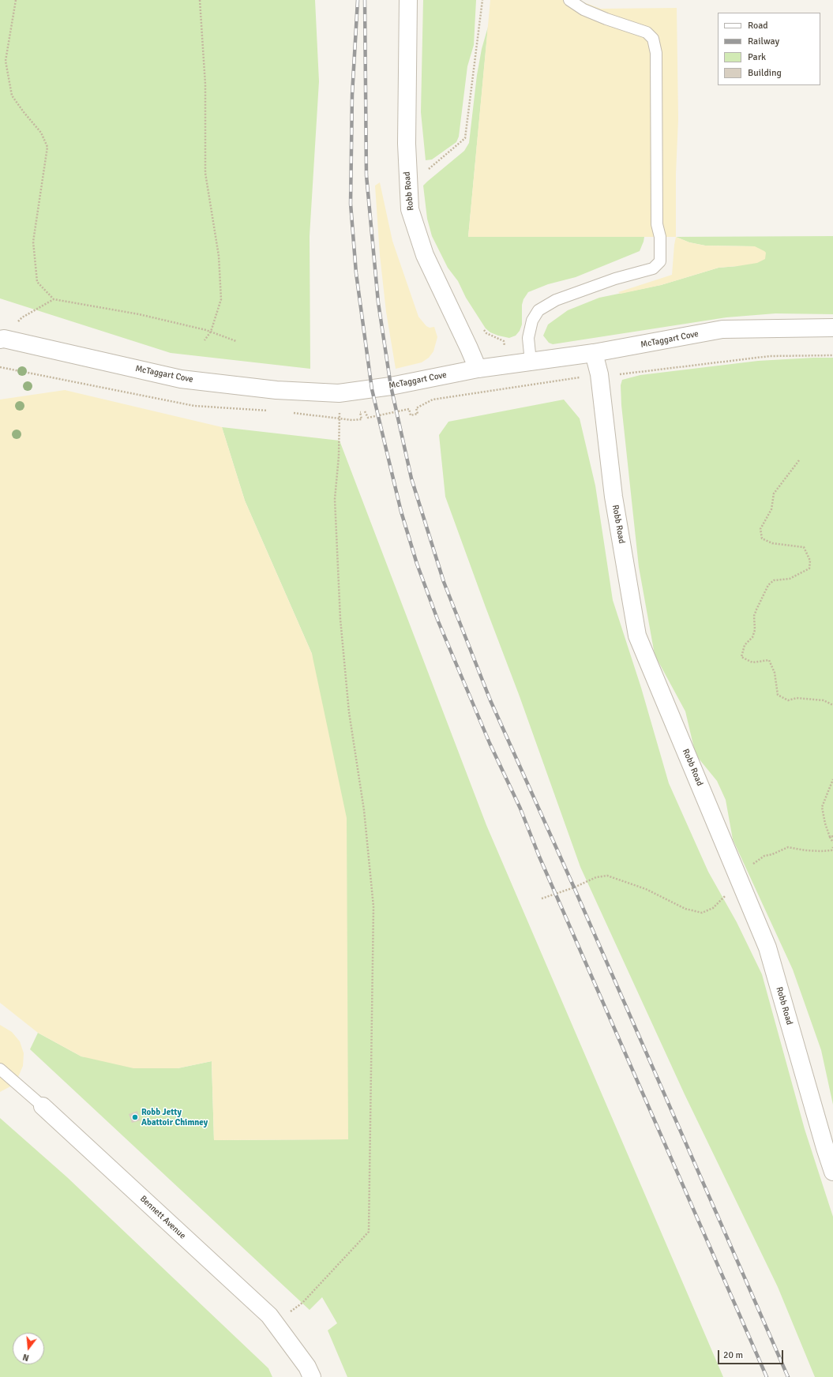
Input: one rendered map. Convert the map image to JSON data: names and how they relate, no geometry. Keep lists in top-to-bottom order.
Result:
{
  "streets": {
    "street": ["Robb Road", "McTaggart Cove", "Bennett Avenue"]
  },
  "crossings": [
    ["Robb Road", "McTaggart Cove"]
  ],
  "places": ["Robb Jetty Abattoir Chimney"],
  "legend": [
    "Road",
    "Railway",
    "Park",
    "Building"
  ],
  "scale_bar": "20 m",
  "north": "bottom"
}
